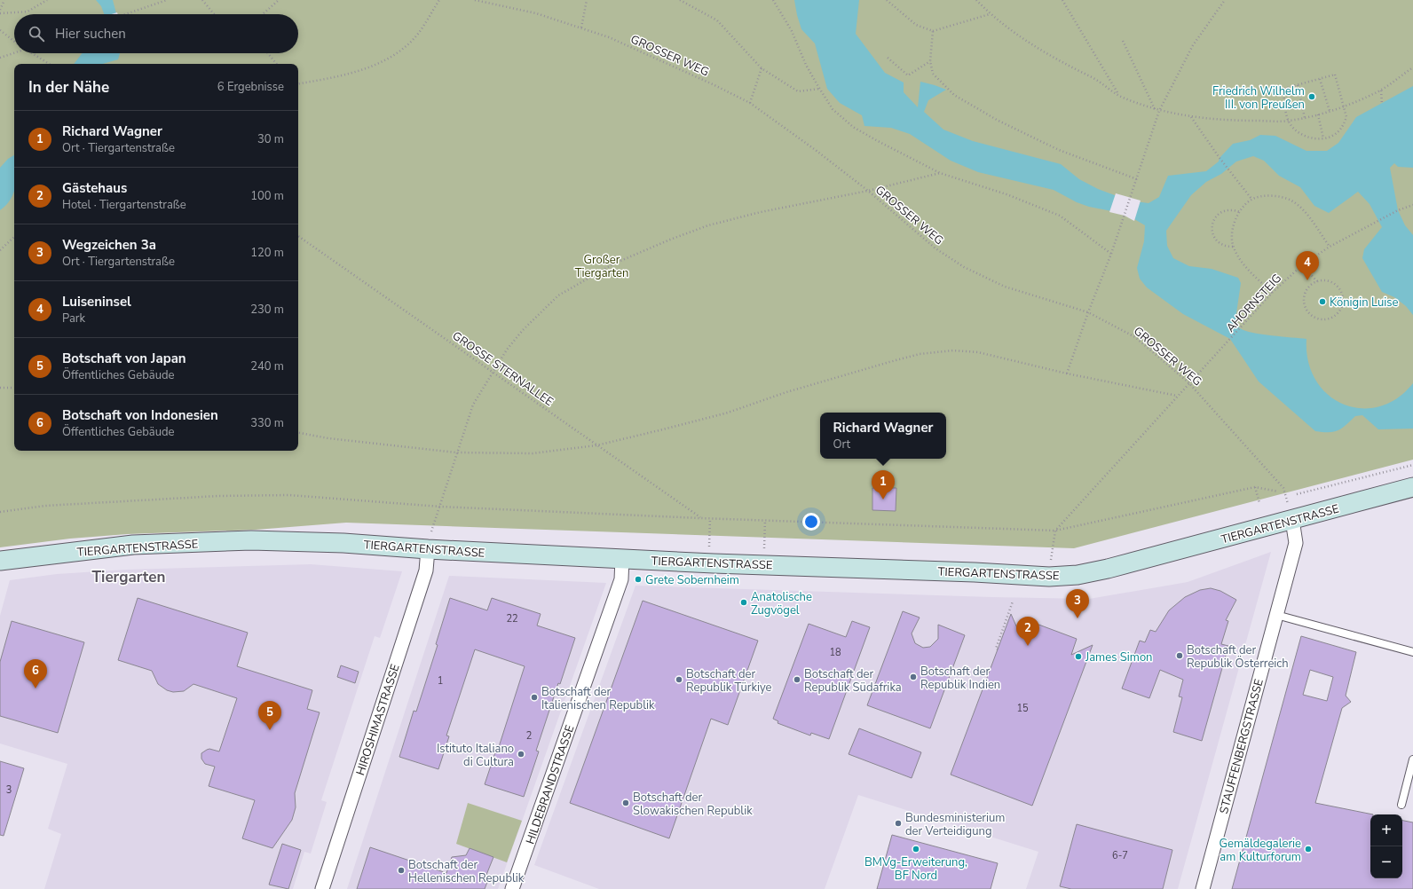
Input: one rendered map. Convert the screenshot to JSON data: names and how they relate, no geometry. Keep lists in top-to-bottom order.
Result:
{
  "streets": {
    "main road": ["TIERGARTENSTRASSE"],
    "street": ["HIROSHIMASTRASSE", "STAUFFENBERGSTRASSE", "HILDEBRANDSTRASSE"],
    "path": ["GROSSER WEG", "AHORNSTEIG", "GROSSE STERNALLEE"]
  },
  "crossings": [
    ["GROSSER WEG", "AHORNSTEIG"],
    ["GROSSER WEG", "TIERGARTENSTRASSE"],
    ["GROSSER WEG", "STAUFFENBERGSTRASSE"],
    ["TIERGARTENSTRASSE", "HIROSHIMASTRASSE"],
    ["TIERGARTENSTRASSE", "STAUFFENBERGSTRASSE"],
    ["TIERGARTENSTRASSE", "HILDEBRANDSTRASSE"]
  ],
  "districts": ["Tiergarten"],
  "parks": ["Großer Tiergarten"],
  "places": [
    "Friedrich Wilhelm III. von Preußen",
    "Königin Luise",
    "Grete Sobernheim",
    "Anatolische Zugvögel",
    "Botschaft der Republik Österreich",
    "James Simon",
    "Botschaft der Republik Indien",
    "Botschaft der Republik Türkiye",
    "Botschaft der Republik Südafrika",
    "Botschaft der Italienischen Republik",
    "Istituto Italiano di Cultura",
    "Botschaft der Slowakischen Republik",
    "Bundesministerium der Verteidigung",
    "BMVg-Erweiterung, BF Nord",
    "Gemäldegalerie am Kulturforum",
    "Botschaft der Hellenischen Republik"
  ],
  "house_numbers": [
    "22",
    "18",
    "1",
    "15",
    "2",
    "3",
    "6-7"
  ],
  "page": {
    "search": "Hier suchen",
    "heading": ["In der Nähe", "6 Ergebnisse"],
    "list": [
      {
        "mark": "1",
        "name": "Richard Wagner",
        "note": "Ort · Tiergartenstraße",
        "value": "30 m"
      },
      {
        "mark": "2",
        "name": "Gästehaus",
        "note": "Hotel · Tiergartenstraße",
        "value": "100 m"
      },
      {
        "mark": "3",
        "name": "Wegzeichen 3a",
        "note": "Ort · Tiergartenstraße",
        "value": "120 m"
      },
      {
        "mark": "4",
        "name": "Luiseninsel",
        "note": "Park",
        "value": "230 m"
      },
      {
        "mark": "5",
        "name": "Botschaft von Japan",
        "note": "Öffentliches Gebäude",
        "value": "240 m"
      },
      {
        "mark": "6",
        "name": "Botschaft von Indonesien",
        "note": "Öffentliches Gebäude",
        "value": "330 m"
      }
    ],
    "pins": [
      "4",
      "1",
      "3",
      "2",
      "6",
      "5"
    ],
    "popup": ["Richard Wagner", "Ort"],
    "map_buttons": ["+", "−"]
  }
}
